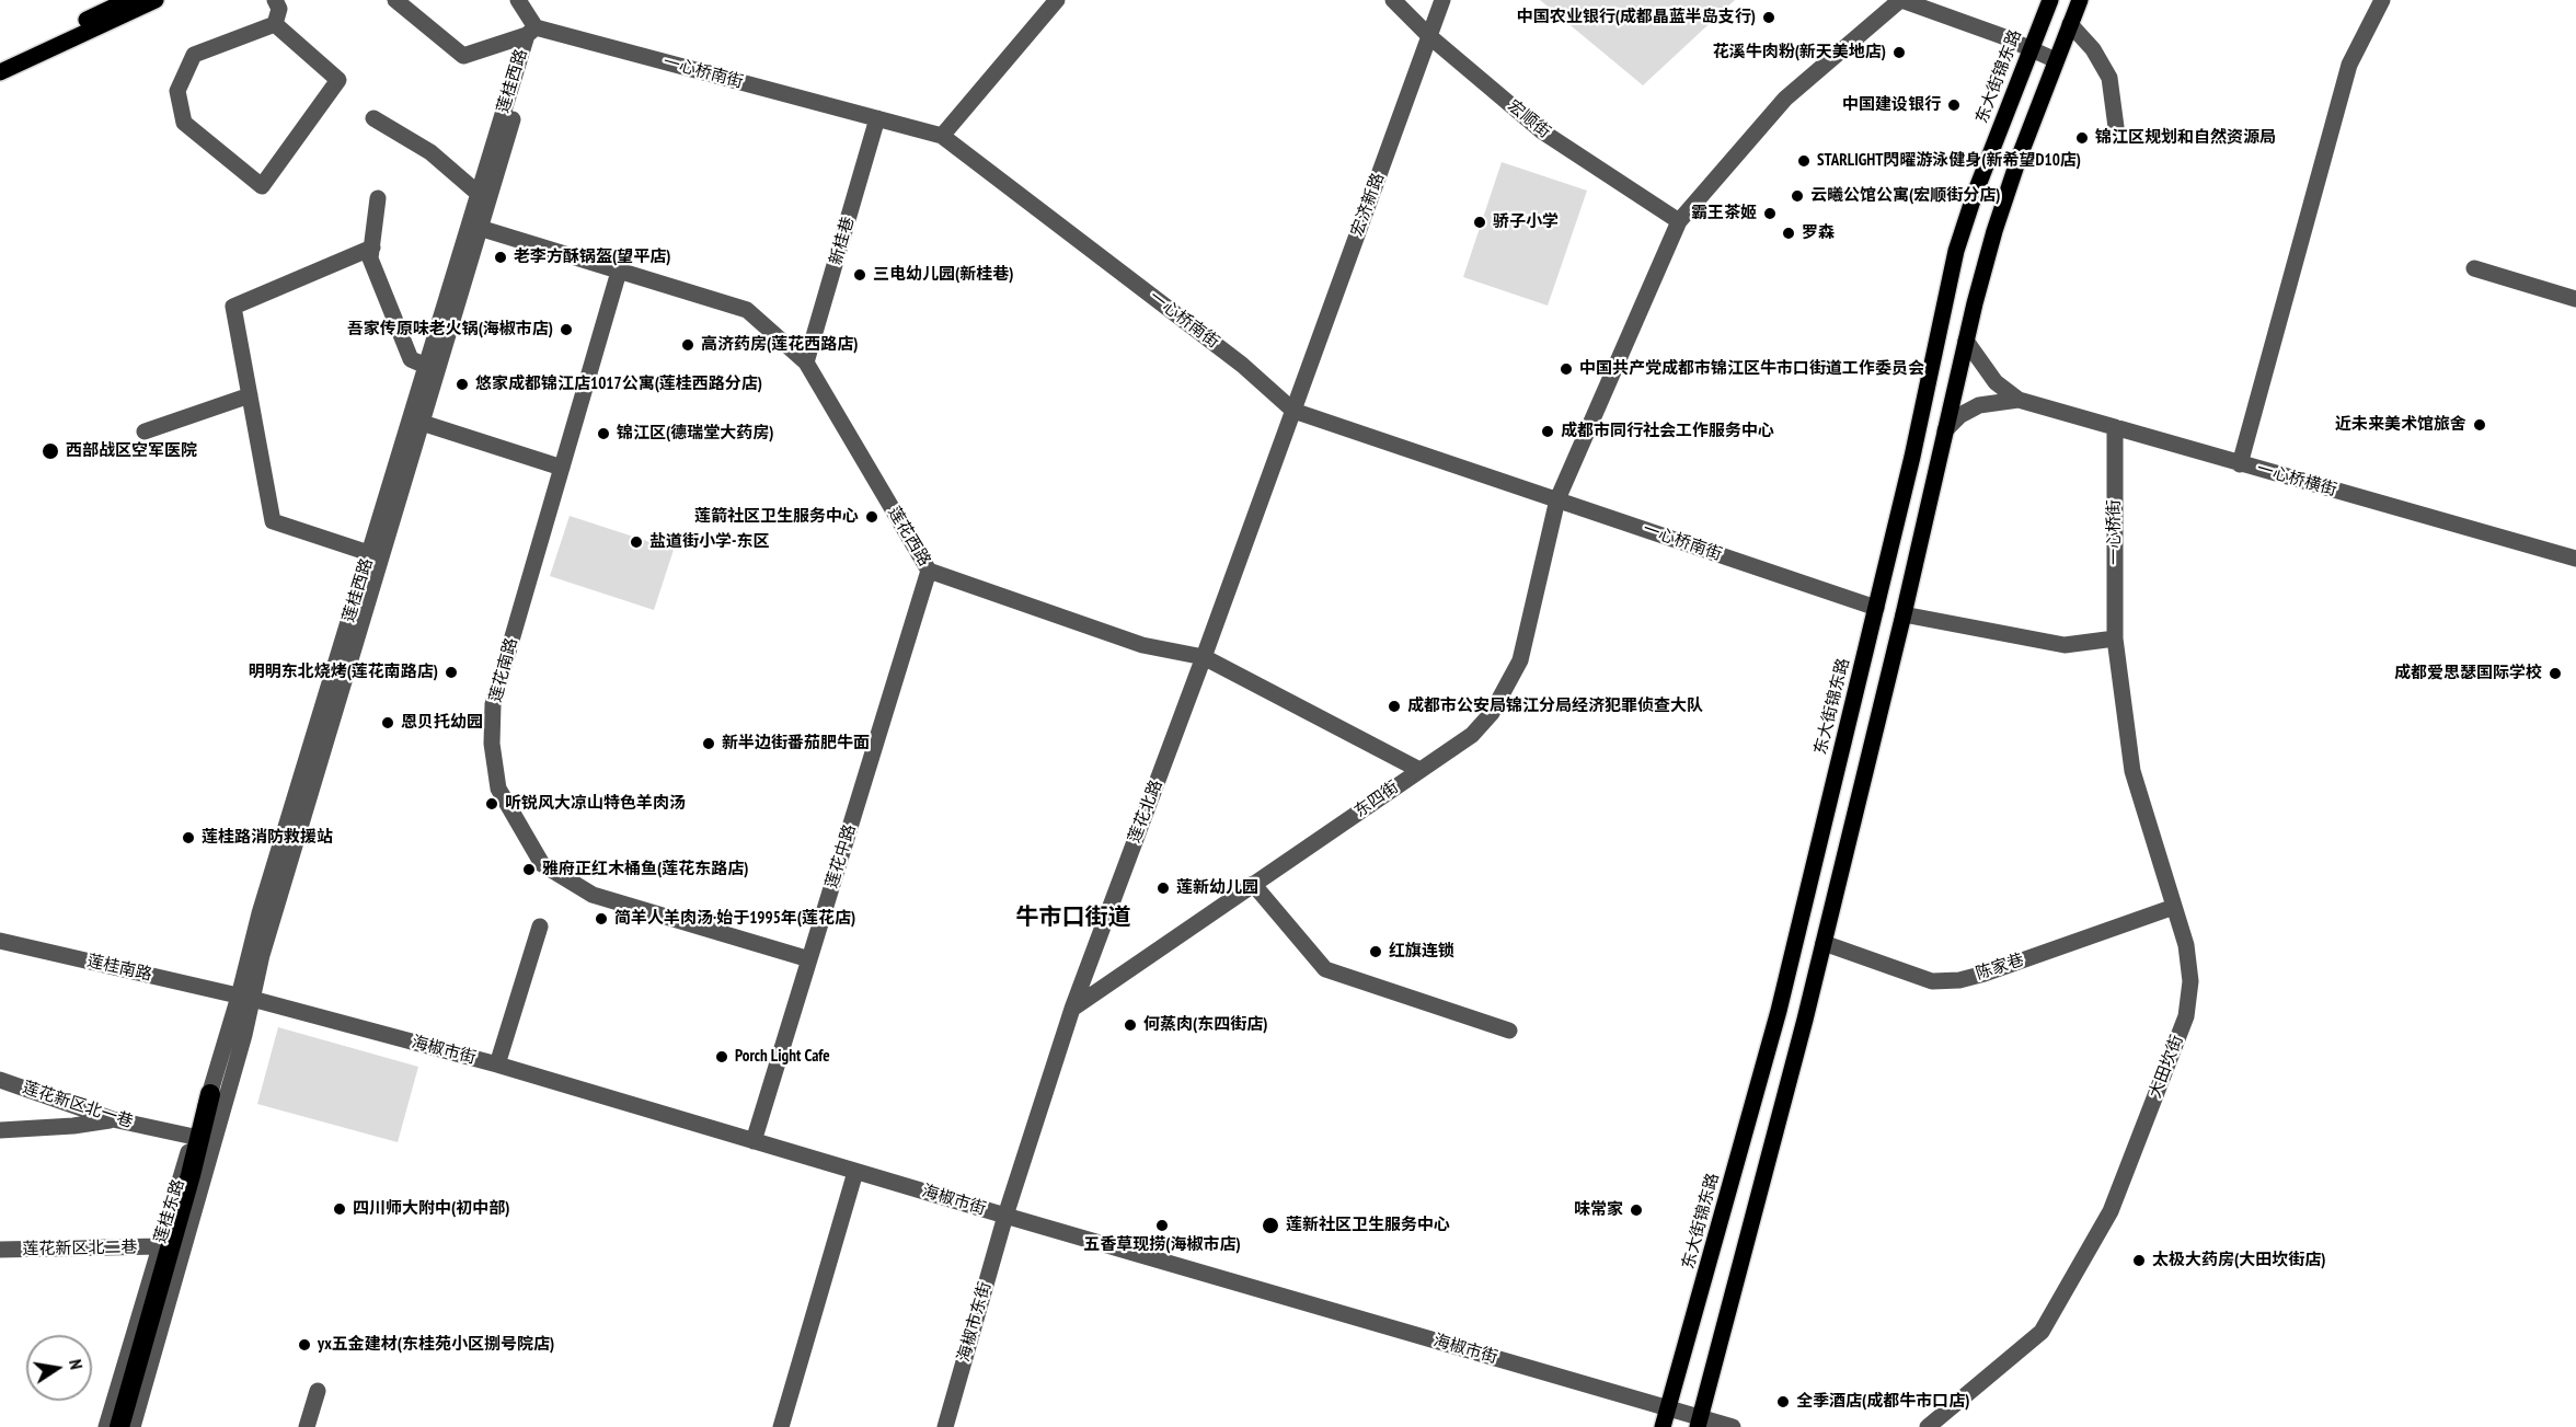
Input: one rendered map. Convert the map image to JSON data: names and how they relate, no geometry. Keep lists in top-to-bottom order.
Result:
{
  "streets": {
    "main road": ["东大街锦东路"],
    "street": [
      "一心桥南街",
      "莲桂西路",
      "宏顺街",
      "宏济新路",
      "新桂巷",
      "一心桥横街",
      "一心桥街",
      "莲花西路",
      "莲花南路",
      "东四街",
      "莲花北路",
      "莲花中路",
      "陈家巷",
      "莲桂南路",
      "海椒市街",
      "大田坎街",
      "莲花新区北一巷",
      "莲桂东路",
      "莲花新区北二巷",
      "海椒市东街"
    ]
  },
  "crossings": [
    ["一心桥南街", "东大街锦东路"],
    ["一心桥南街", "莲桂西路"],
    ["一心桥南街", "宏济新路"],
    ["一心桥南街", "新桂巷"],
    ["一心桥南街", "东四街"],
    ["一心桥南街", "莲花北路"],
    ["东大街锦东路", "海椒市街"],
    ["莲桂西路", "莲花西路"],
    ["莲桂西路", "莲桂南路"],
    ["莲桂西路", "海椒市街"],
    ["莲桂西路", "莲桂东路"],
    ["宏顺街", "宏济新路"],
    ["宏顺街", "东四街"],
    ["宏济新路", "莲花北路"],
    ["新桂巷", "莲花西路"],
    ["一心桥横街", "一心桥街"],
    ["一心桥街", "大田坎街"],
    ["莲花西路", "莲花南路"],
    ["莲花西路", "东四街"],
    ["莲花西路", "莲花北路"],
    ["莲花西路", "莲花中路"],
    ["莲花南路", "莲花中路"],
    ["东四街", "莲花北路"],
    ["莲花北路", "海椒市街"],
    ["莲花北路", "海椒市东街"],
    ["莲花中路", "海椒市街"],
    ["陈家巷", "大田坎街"],
    ["莲桂南路", "海椒市街"],
    ["莲桂南路", "莲桂东路"],
    ["海椒市街", "莲桂东路"],
    ["海椒市街", "海椒市东街"],
    ["莲花新区北一巷", "莲桂东路"],
    ["莲桂东路", "莲花新区北二巷"]
  ],
  "districts": ["牛市口街道"],
  "places": [
    "中国农业银行(成都晶蓝半岛支行)",
    "花溪牛肉粉(新天美地店)",
    "中国建设银行",
    "锦江区规划和自然资源局",
    "STARLIGHT閃曜游泳健身(新希望D10店)",
    "云曦公馆公寓(宏顺街分店)",
    "霸王茶姬",
    "骄子小学",
    "罗森",
    "老李方酥锅盔(望平店)",
    "三电幼儿园(新桂巷)",
    "吾家传原味老火锅(海椒市店)",
    "高济药房(莲花西路店)",
    "中国共产党成都市锦江区牛市口街道工作委员会",
    "悠家成都锦江店1017公寓(莲桂西路分店)",
    "近未来美术馆旅舍",
    "成都市同行社会工作服务中心",
    "锦江区(德瑞堂大药房)",
    "西部战区空军医院",
    "莲箭社区卫生服务中心",
    "盐道街小学-东区",
    "明明东北烧烤(莲花南路店)",
    "成都爱思瑟国际学校",
    "成都市公安局锦江分局经济犯罪侦查大队",
    "恩贝托幼园",
    "新半边街番茄肥牛面",
    "听锐风大凉山特色羊肉汤",
    "莲桂路消防救援站",
    "雅府正红木桶鱼(莲花东路店)",
    "莲新幼儿园",
    "简羊人羊肉汤·始于1995年(莲花店)",
    "红旗连锁",
    "何蒸肉(东四街店)",
    "Porch Light Cafe",
    "四川师大附中(初中部)",
    "味常家",
    "五香草现捞(海椒市店)",
    "莲新社区卫生服务中心",
    "太极大药房(大田坎街店)",
    "yx五金建材(东桂苑小区捌号院店)",
    "全季酒店(成都牛市口店)"
  ],
  "north": "right"
}
